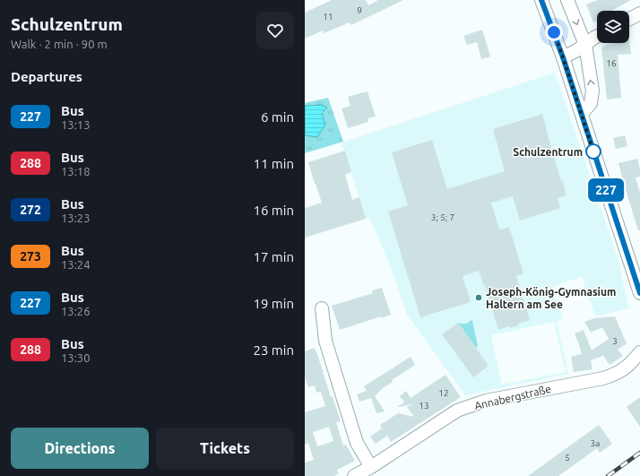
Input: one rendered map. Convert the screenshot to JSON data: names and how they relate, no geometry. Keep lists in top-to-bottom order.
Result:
{
  "streets": {
    "street": ["Annabergstraße"]
  },
  "places": ["Schulzentrum", "Joseph-König-Gymnasium Haltern am See"],
  "lines": ["bus line 227"],
  "house_numbers": [
    "9",
    "11",
    "16",
    "3; 5; 7",
    "3",
    "12",
    "13",
    "3a",
    "5"
  ],
  "page": {
    "heading": [
      ["Schulzentrum", "Walk · 2 min · 90 m"],
      "Departures"
    ],
    "on_map": "227",
    "list": [
      {
        "mark": "227",
        "name": "Bus",
        "note": "13:13",
        "value": "6 min"
      },
      {
        "mark": "288",
        "name": "Bus",
        "note": "13:18",
        "value": "11 min"
      },
      {
        "mark": "272",
        "name": "Bus",
        "note": "13:23",
        "value": "16 min"
      },
      {
        "mark": "273",
        "name": "Bus",
        "note": "13:24",
        "value": "17 min"
      },
      {
        "mark": "227",
        "name": "Bus",
        "note": "13:26",
        "value": "19 min"
      },
      {
        "mark": "288",
        "name": "Bus",
        "note": "13:30",
        "value": "23 min"
      }
    ],
    "buttons": ["Directions", "Tickets"]
  }
}
